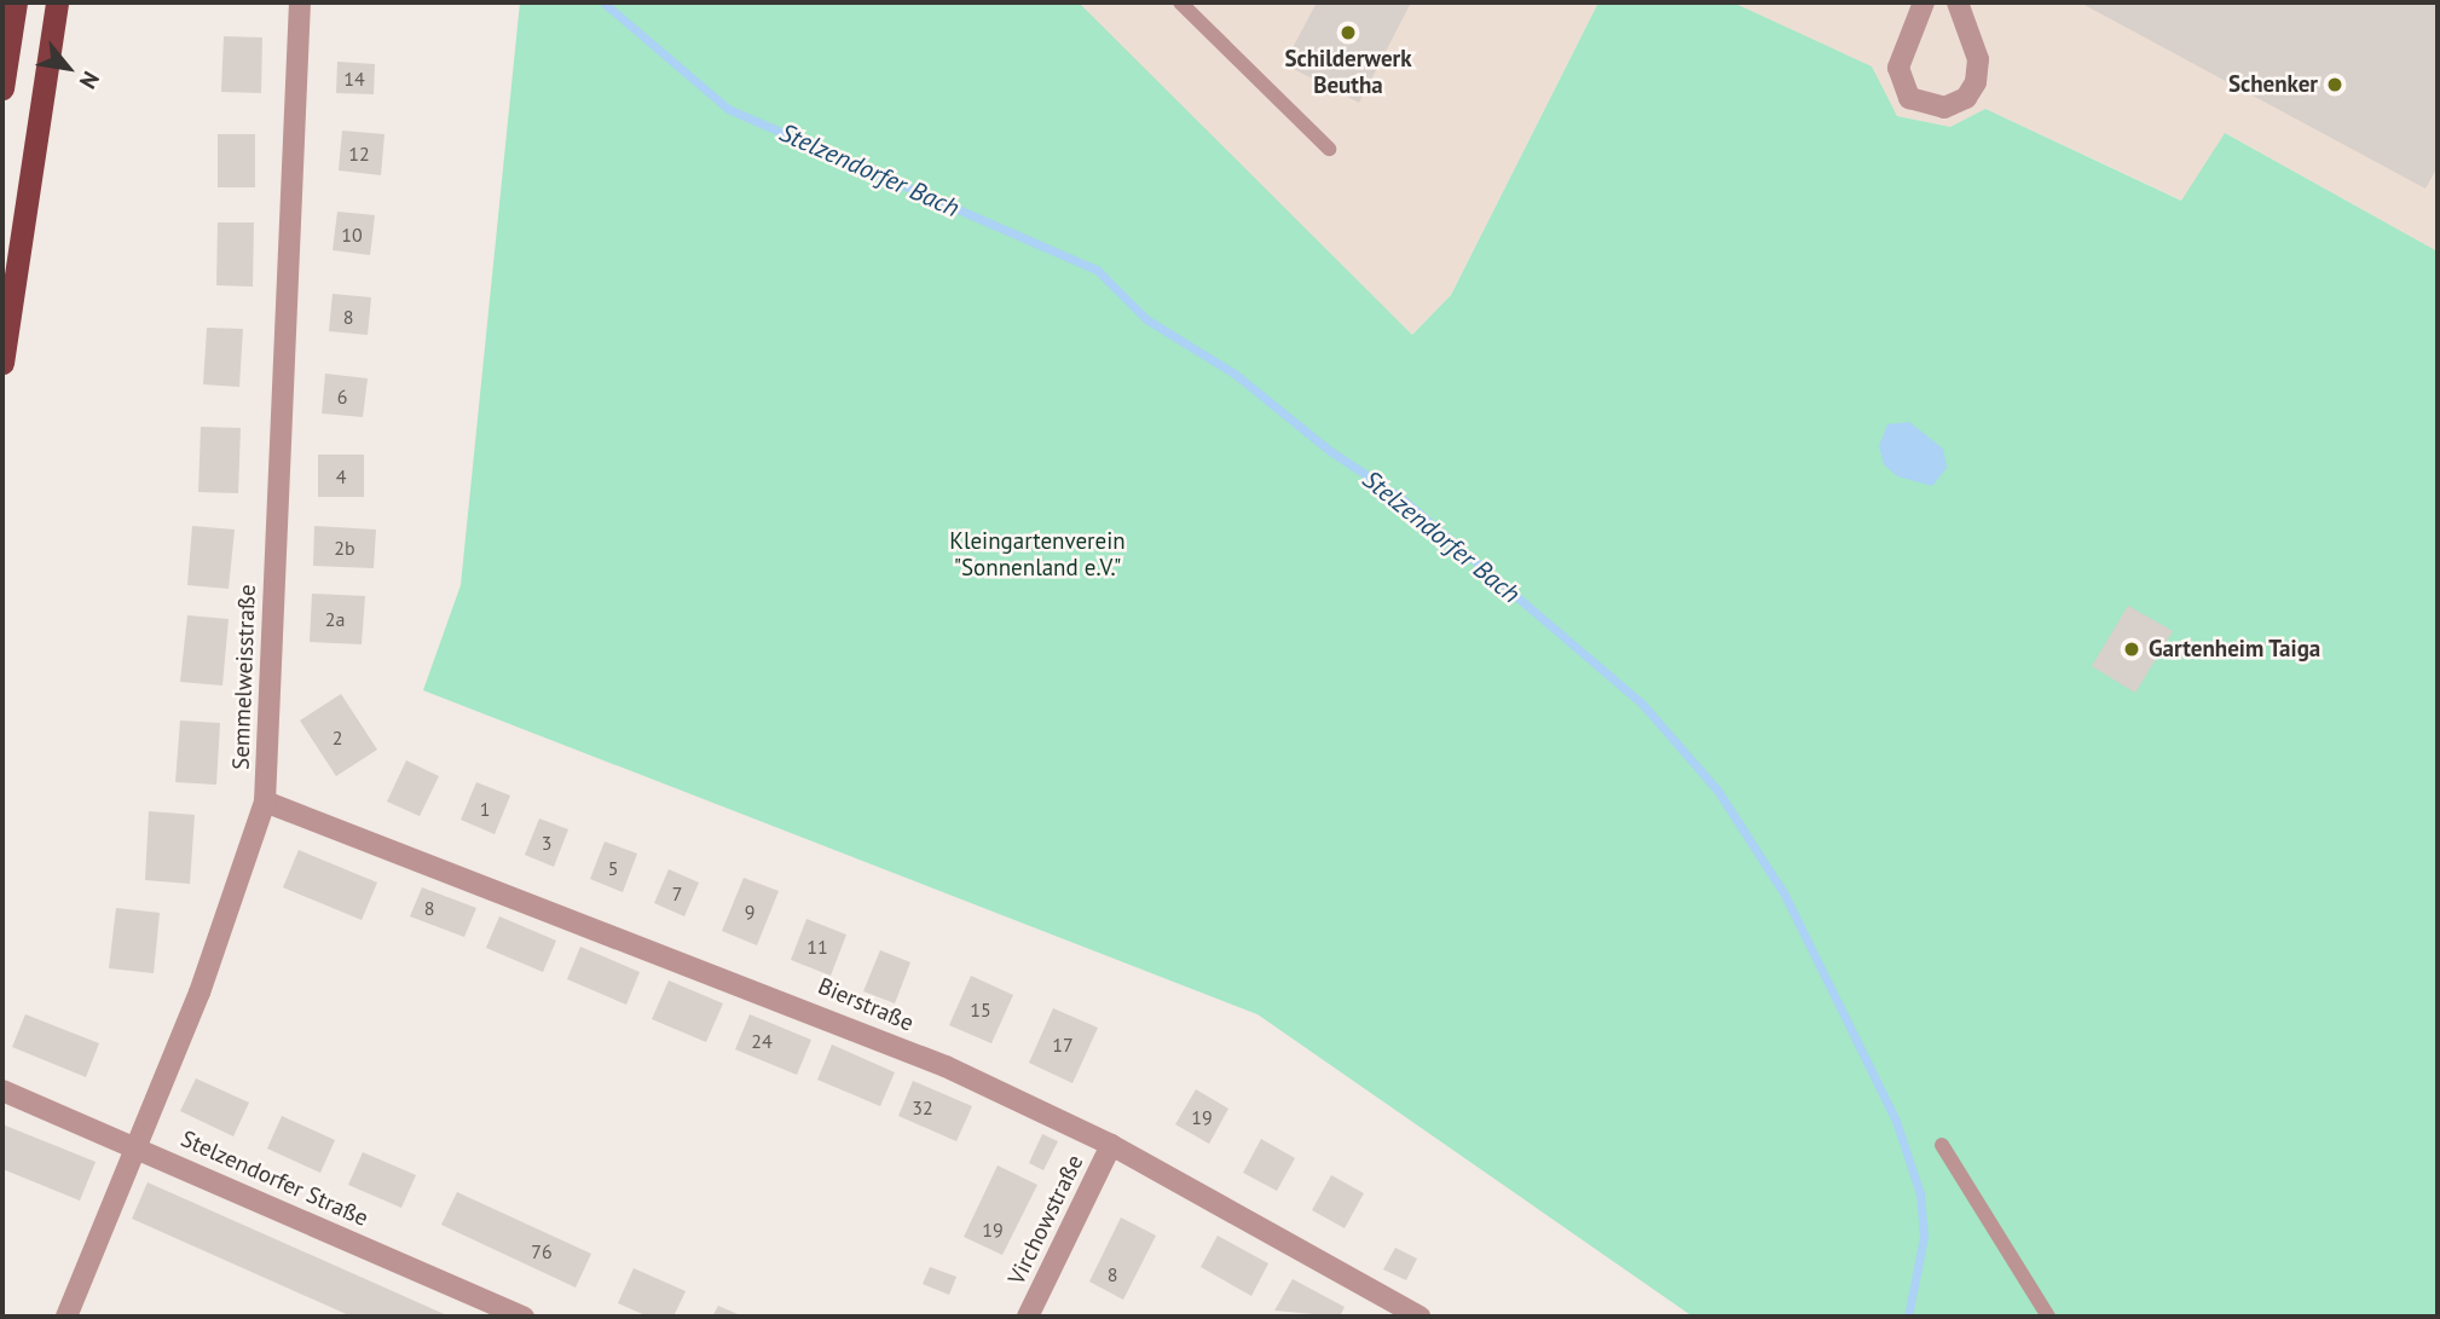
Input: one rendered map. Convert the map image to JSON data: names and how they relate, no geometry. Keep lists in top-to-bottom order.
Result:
{
  "streets": {
    "street": [
      "Semmelweisstraße",
      "Bierstraße",
      "Stelzendorfer Straße",
      "Virchowstraße"
    ]
  },
  "crossings": [
    ["Semmelweisstraße", "Bierstraße"],
    ["Semmelweisstraße", "Stelzendorfer Straße"],
    ["Bierstraße", "Virchowstraße"]
  ],
  "water": ["Stelzendorfer Bach"],
  "parks": ["Kleingartenverein \"Sonnenland e.V.\""],
  "places": ["Schilderwerk Beutha", "Schenker", "Gartenheim Taiga"],
  "house_numbers": [
    "14",
    "12",
    "10",
    "8",
    "6",
    "4",
    "2b",
    "2a",
    "2",
    "1",
    "3",
    "5",
    "7",
    "8",
    "9",
    "11",
    "15",
    "24",
    "17",
    "32",
    "19",
    "19",
    "76",
    "8"
  ],
  "north": "bottom right"
}
